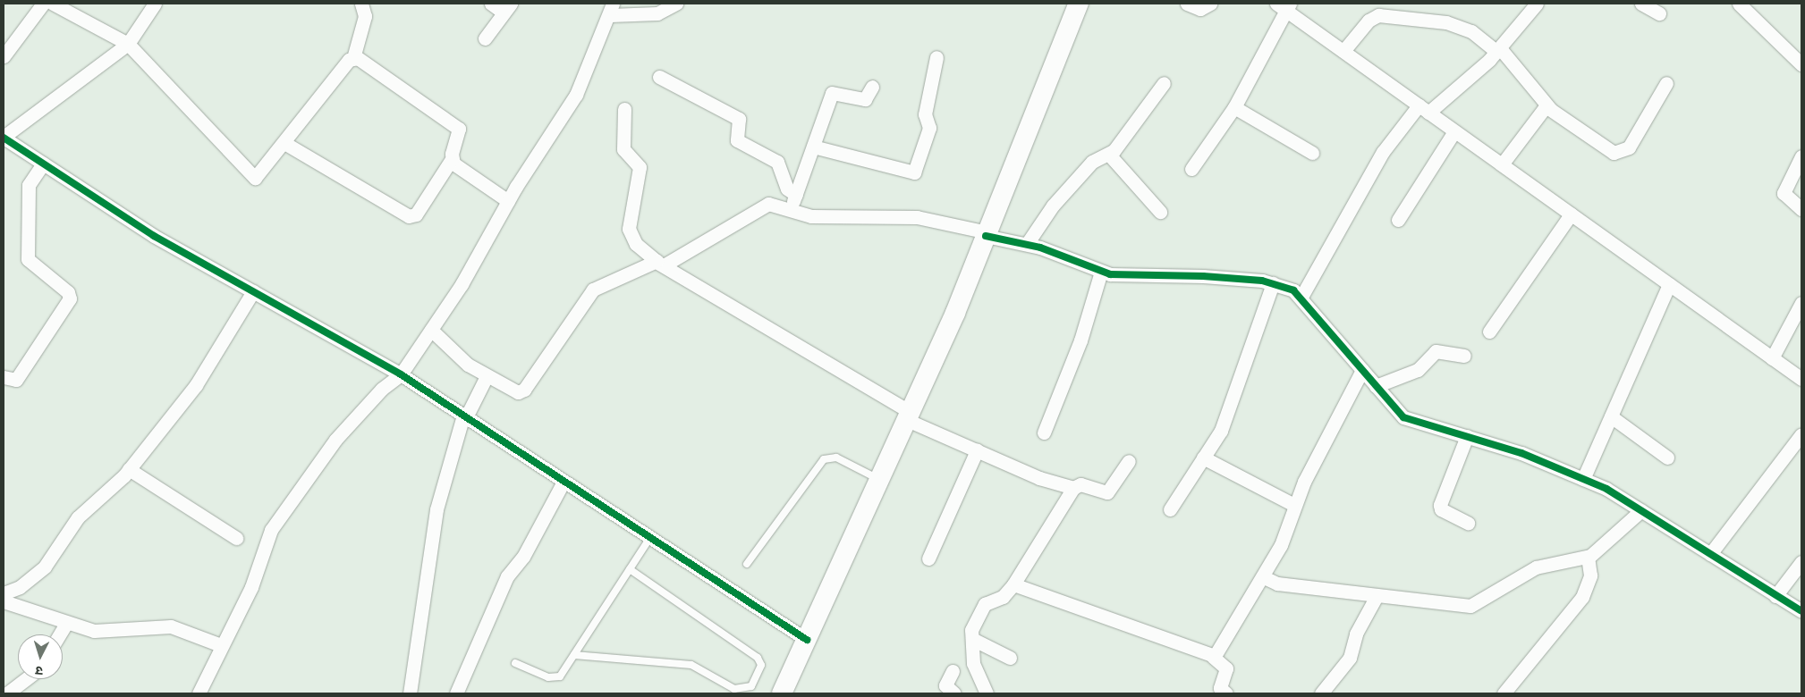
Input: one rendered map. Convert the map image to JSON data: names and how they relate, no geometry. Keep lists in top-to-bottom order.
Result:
{
  "north": "bottom"
}
